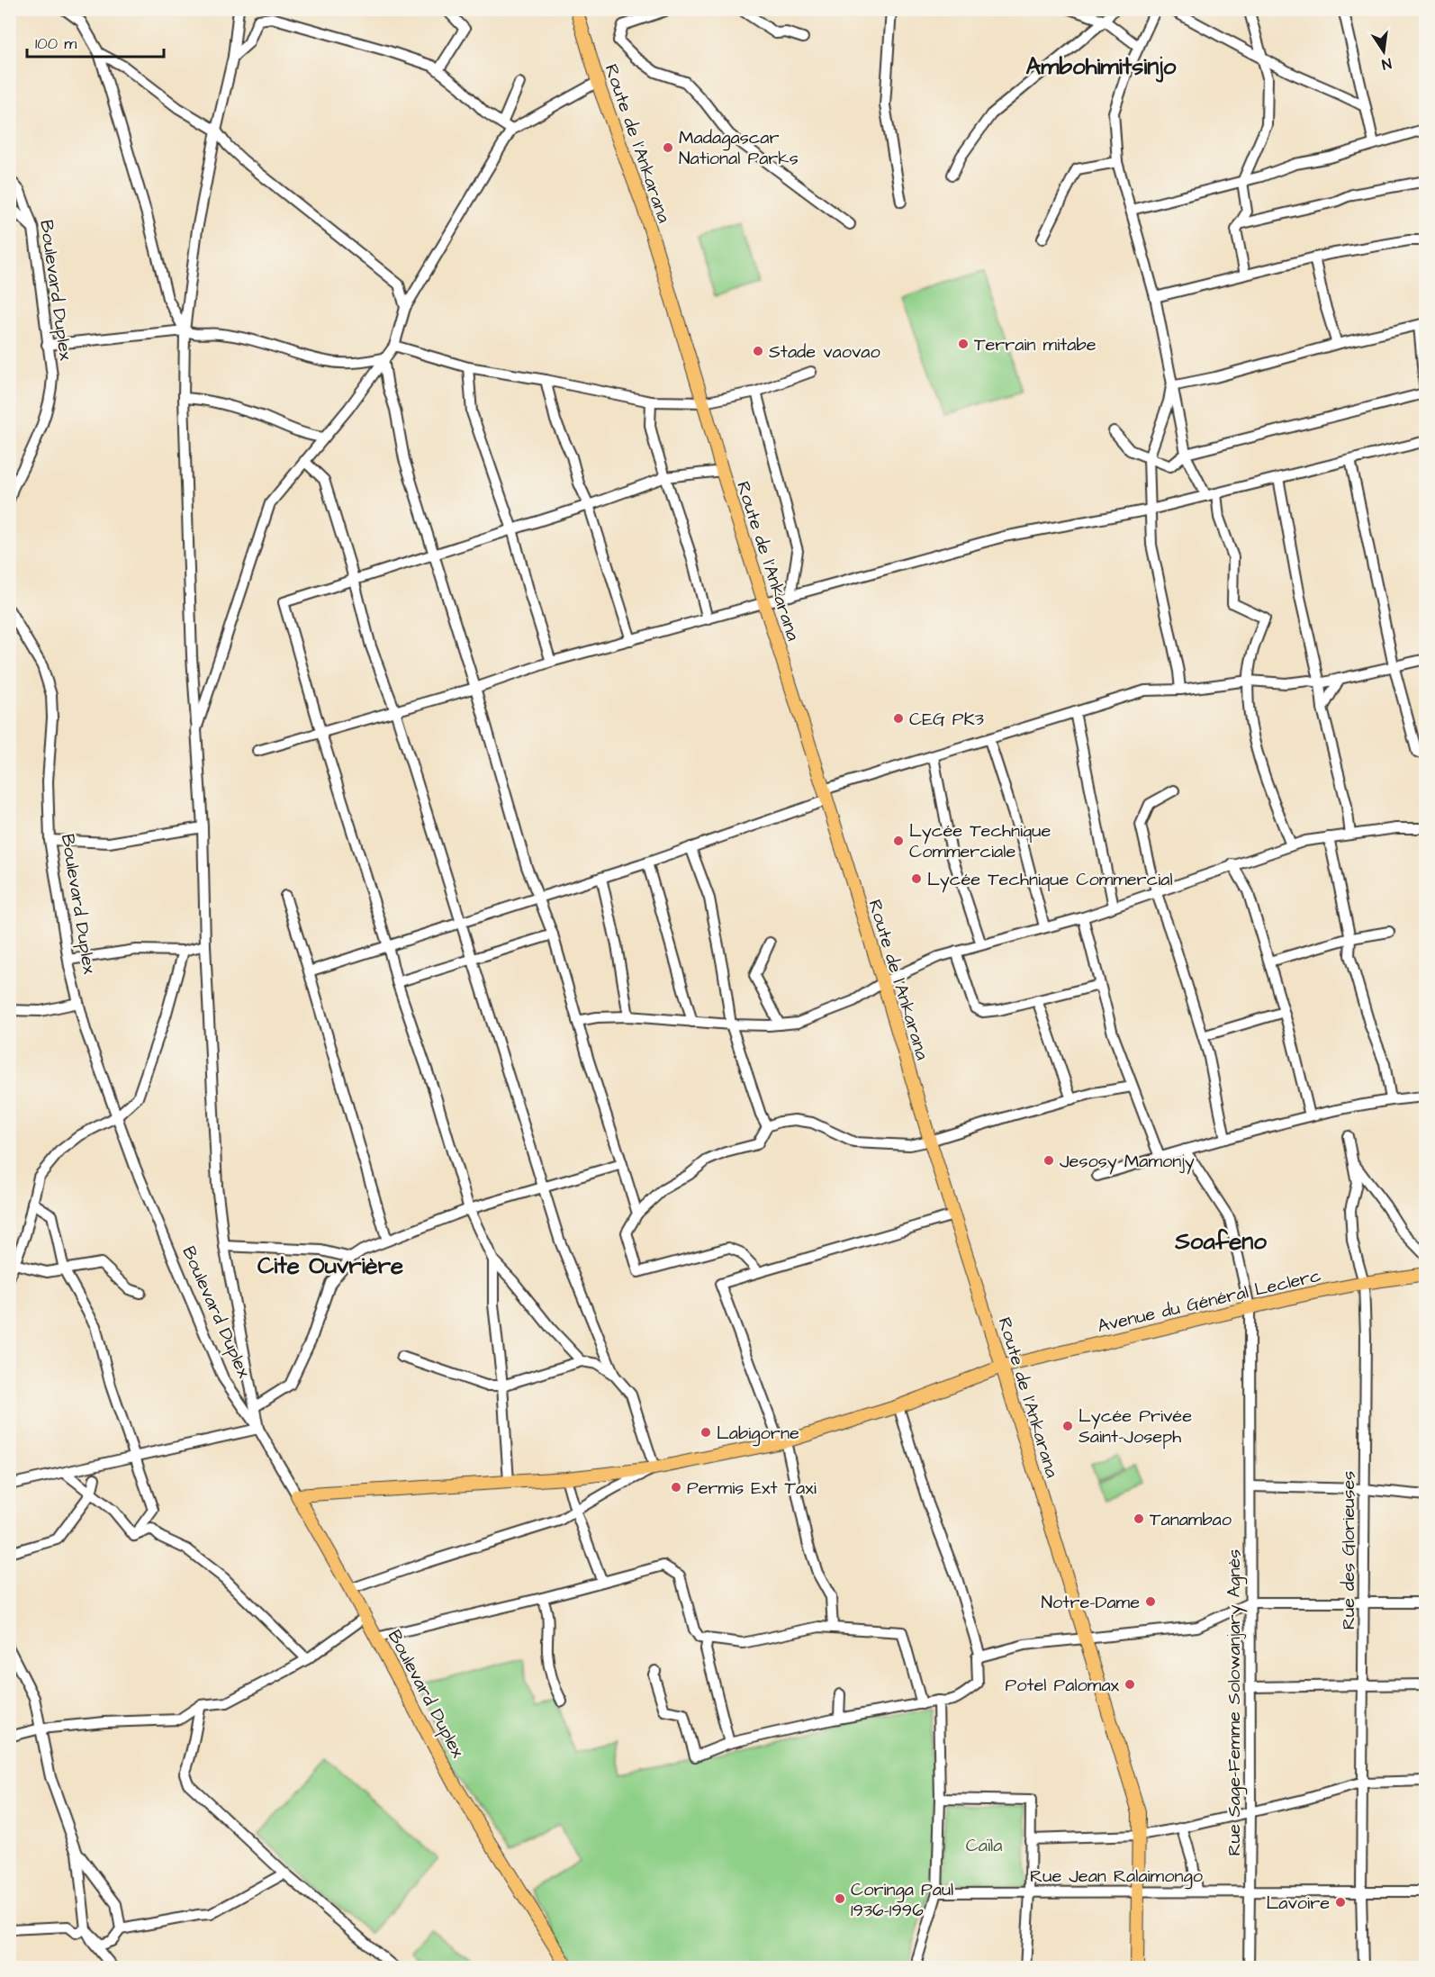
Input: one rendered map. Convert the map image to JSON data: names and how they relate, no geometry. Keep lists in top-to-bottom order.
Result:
{
  "streets": {
    "main road": ["Route de l'Ankarana", "Boulevard Duplex", "Avenue du Général Leclerc"],
    "street": ["Rue des Glorieuses", "Rue Sage-Femme Solowanjary Agnès", "Rue Jean Ralaimongo"]
  },
  "crossings": [
    ["Route de l'Ankarana", "Avenue du Général Leclerc"],
    ["Route de l'Ankarana", "Rue Jean Ralaimongo"],
    ["Boulevard Duplex", "Avenue du Général Leclerc"],
    ["Avenue du Général Leclerc", "Rue des Glorieuses"],
    ["Avenue du Général Leclerc", "Rue Sage-Femme Solowanjary Agnès"],
    ["Rue des Glorieuses", "Rue Jean Ralaimongo"],
    ["Rue Sage-Femme Solowanjary Agnès", "Rue Jean Ralaimongo"]
  ],
  "districts": ["Ambohimitsinjo", "Soafeno", "Cite Ouvrière"],
  "parks": ["Caïla"],
  "places": [
    "Madagascar National Parks",
    "Terrain mitabe",
    "Stade vaovao",
    "CEG PK3",
    "Lycée Technique Commerciale",
    "Lycée Technique Commercial",
    "Jesosy Mamonjy",
    "Lycée Privée Saint-Joseph",
    "Labigorne",
    "Permis Ext Taxi",
    "Tanambao",
    "Notre-Dame",
    "Potel Palomax",
    "Coringa Paul 1936-1996",
    "Lavoire"
  ],
  "scale_bar": "100 m",
  "north": "bottom"
}
